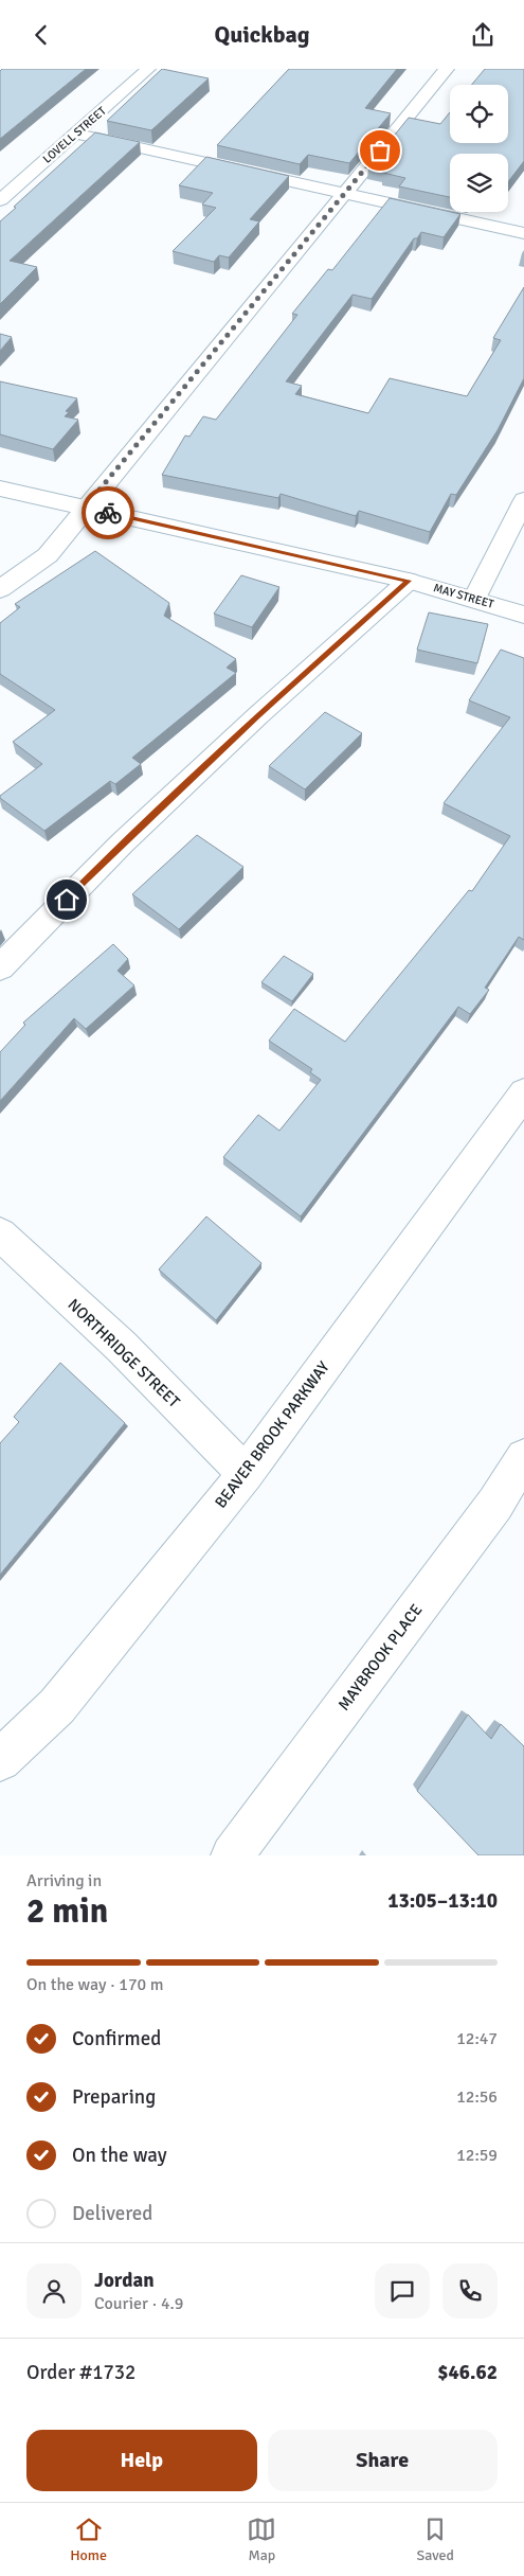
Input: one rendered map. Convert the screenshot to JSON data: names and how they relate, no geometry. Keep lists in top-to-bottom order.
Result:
{
  "streets": {
    "street": [
      "LOVELL STREET",
      "MAY STREET",
      "NORTHRIDGE STREET",
      "BEAVER BROOK PARKWAY",
      "MAYBROOK PLACE"
    ]
  },
  "crossings": [
    ["NORTHRIDGE STREET", "BEAVER BROOK PARKWAY"]
  ],
  "page": {
    "header": "Quickbag",
    "heading": ["2 min", "Arriving in", "13:05–13:10"],
    "panel": [
      "Jordan",
      "Courier · 4.9",
      "Order #1732",
      "$46.62"
    ],
    "bar": "On the way · 170 m",
    "list": [
      ["Confirmed", "12:47"],
      ["Preparing", "12:56"],
      ["On the way", "12:59"],
      "Delivered"
    ],
    "buttons": ["Help", "Share"],
    "tabs": ["Home", "Map", "Saved"]
  }
}
